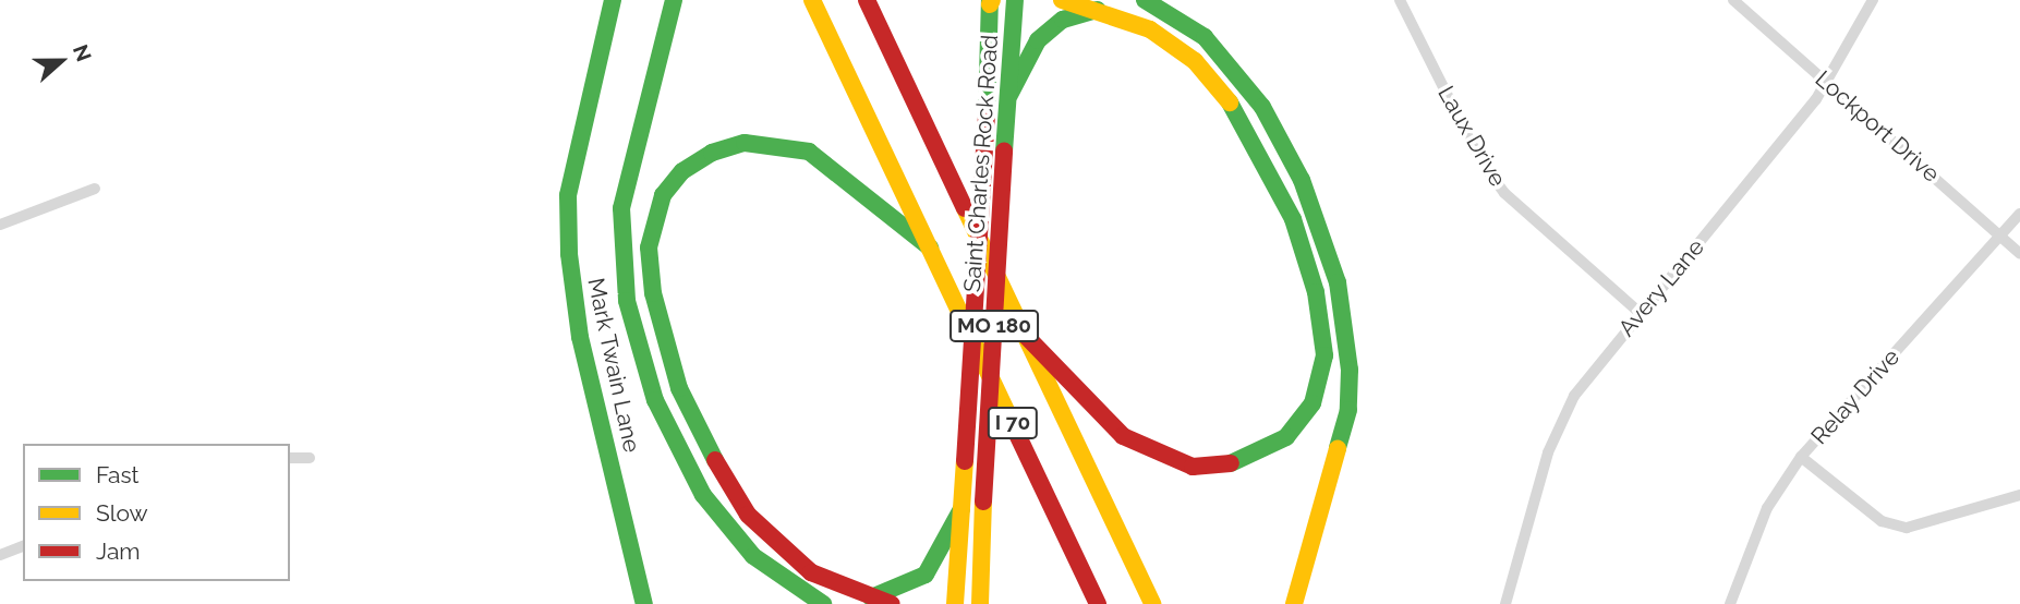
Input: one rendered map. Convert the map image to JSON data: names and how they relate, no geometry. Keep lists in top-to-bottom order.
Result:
{
  "streets": {
    "main road": [
      "Saint Charles Rock Road",
      "MO 180",
      "Mark Twain Lane",
      "I 70"
    ],
    "street": [
      "Lockport Drive",
      "Laux Drive",
      "Avery Lane",
      "Relay Drive"
    ]
  },
  "crossings": [
    ["Lockport Drive", "Avery Lane"],
    ["Lockport Drive", "Relay Drive"],
    ["Laux Drive", "Avery Lane"]
  ],
  "legend": ["Fast", "Slow", "Jam"],
  "north": "right"
}
